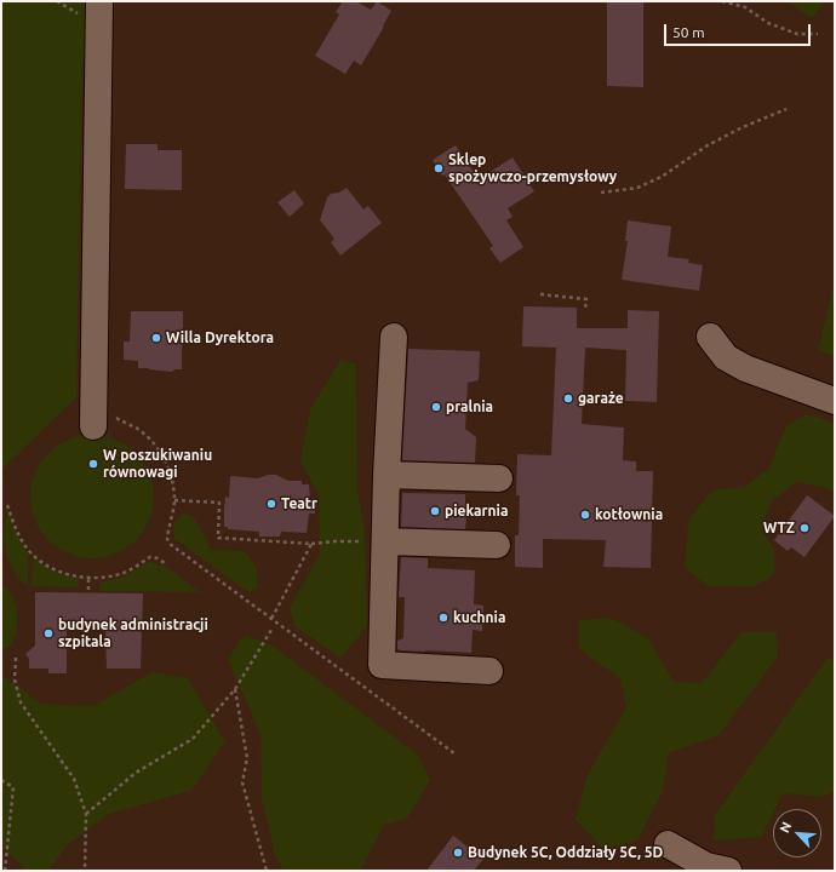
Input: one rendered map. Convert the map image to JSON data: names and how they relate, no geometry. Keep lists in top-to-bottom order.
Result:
{
  "places": [
    "Sklep spożywczo-przemysłowy",
    "Willa Dyrektora",
    "garaże",
    "pralnia",
    "W poszukiwaniu równowagi",
    "Teatr",
    "piekarnia",
    "kotłownia",
    "WTZ",
    "kuchnia",
    "budynek administracji szpitala",
    "Budynek 5C, Oddziały 5C, 5D"
  ],
  "scale_bar": "50 m",
  "north": "top left"
}
